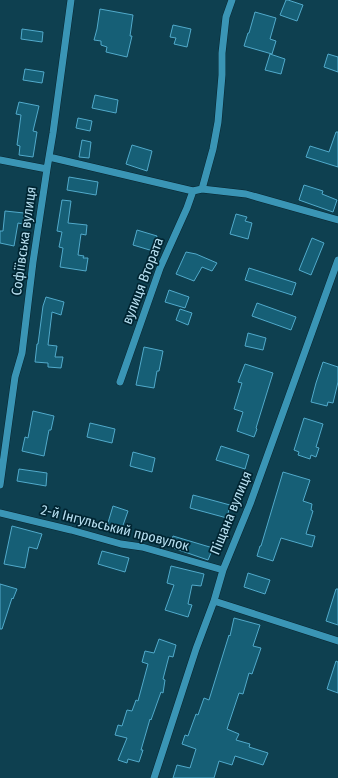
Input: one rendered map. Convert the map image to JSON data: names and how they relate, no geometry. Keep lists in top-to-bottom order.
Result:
{
  "streets": {
    "street": [
      "Софіївська вулиця",
      "вулиця Втората",
      "Піщана вулиця",
      "2-й Інгульський провулок"
    ]
  },
  "crossings": [
    ["Піщана вулиця", "2-й Інгульський провулок"]
  ]
}
